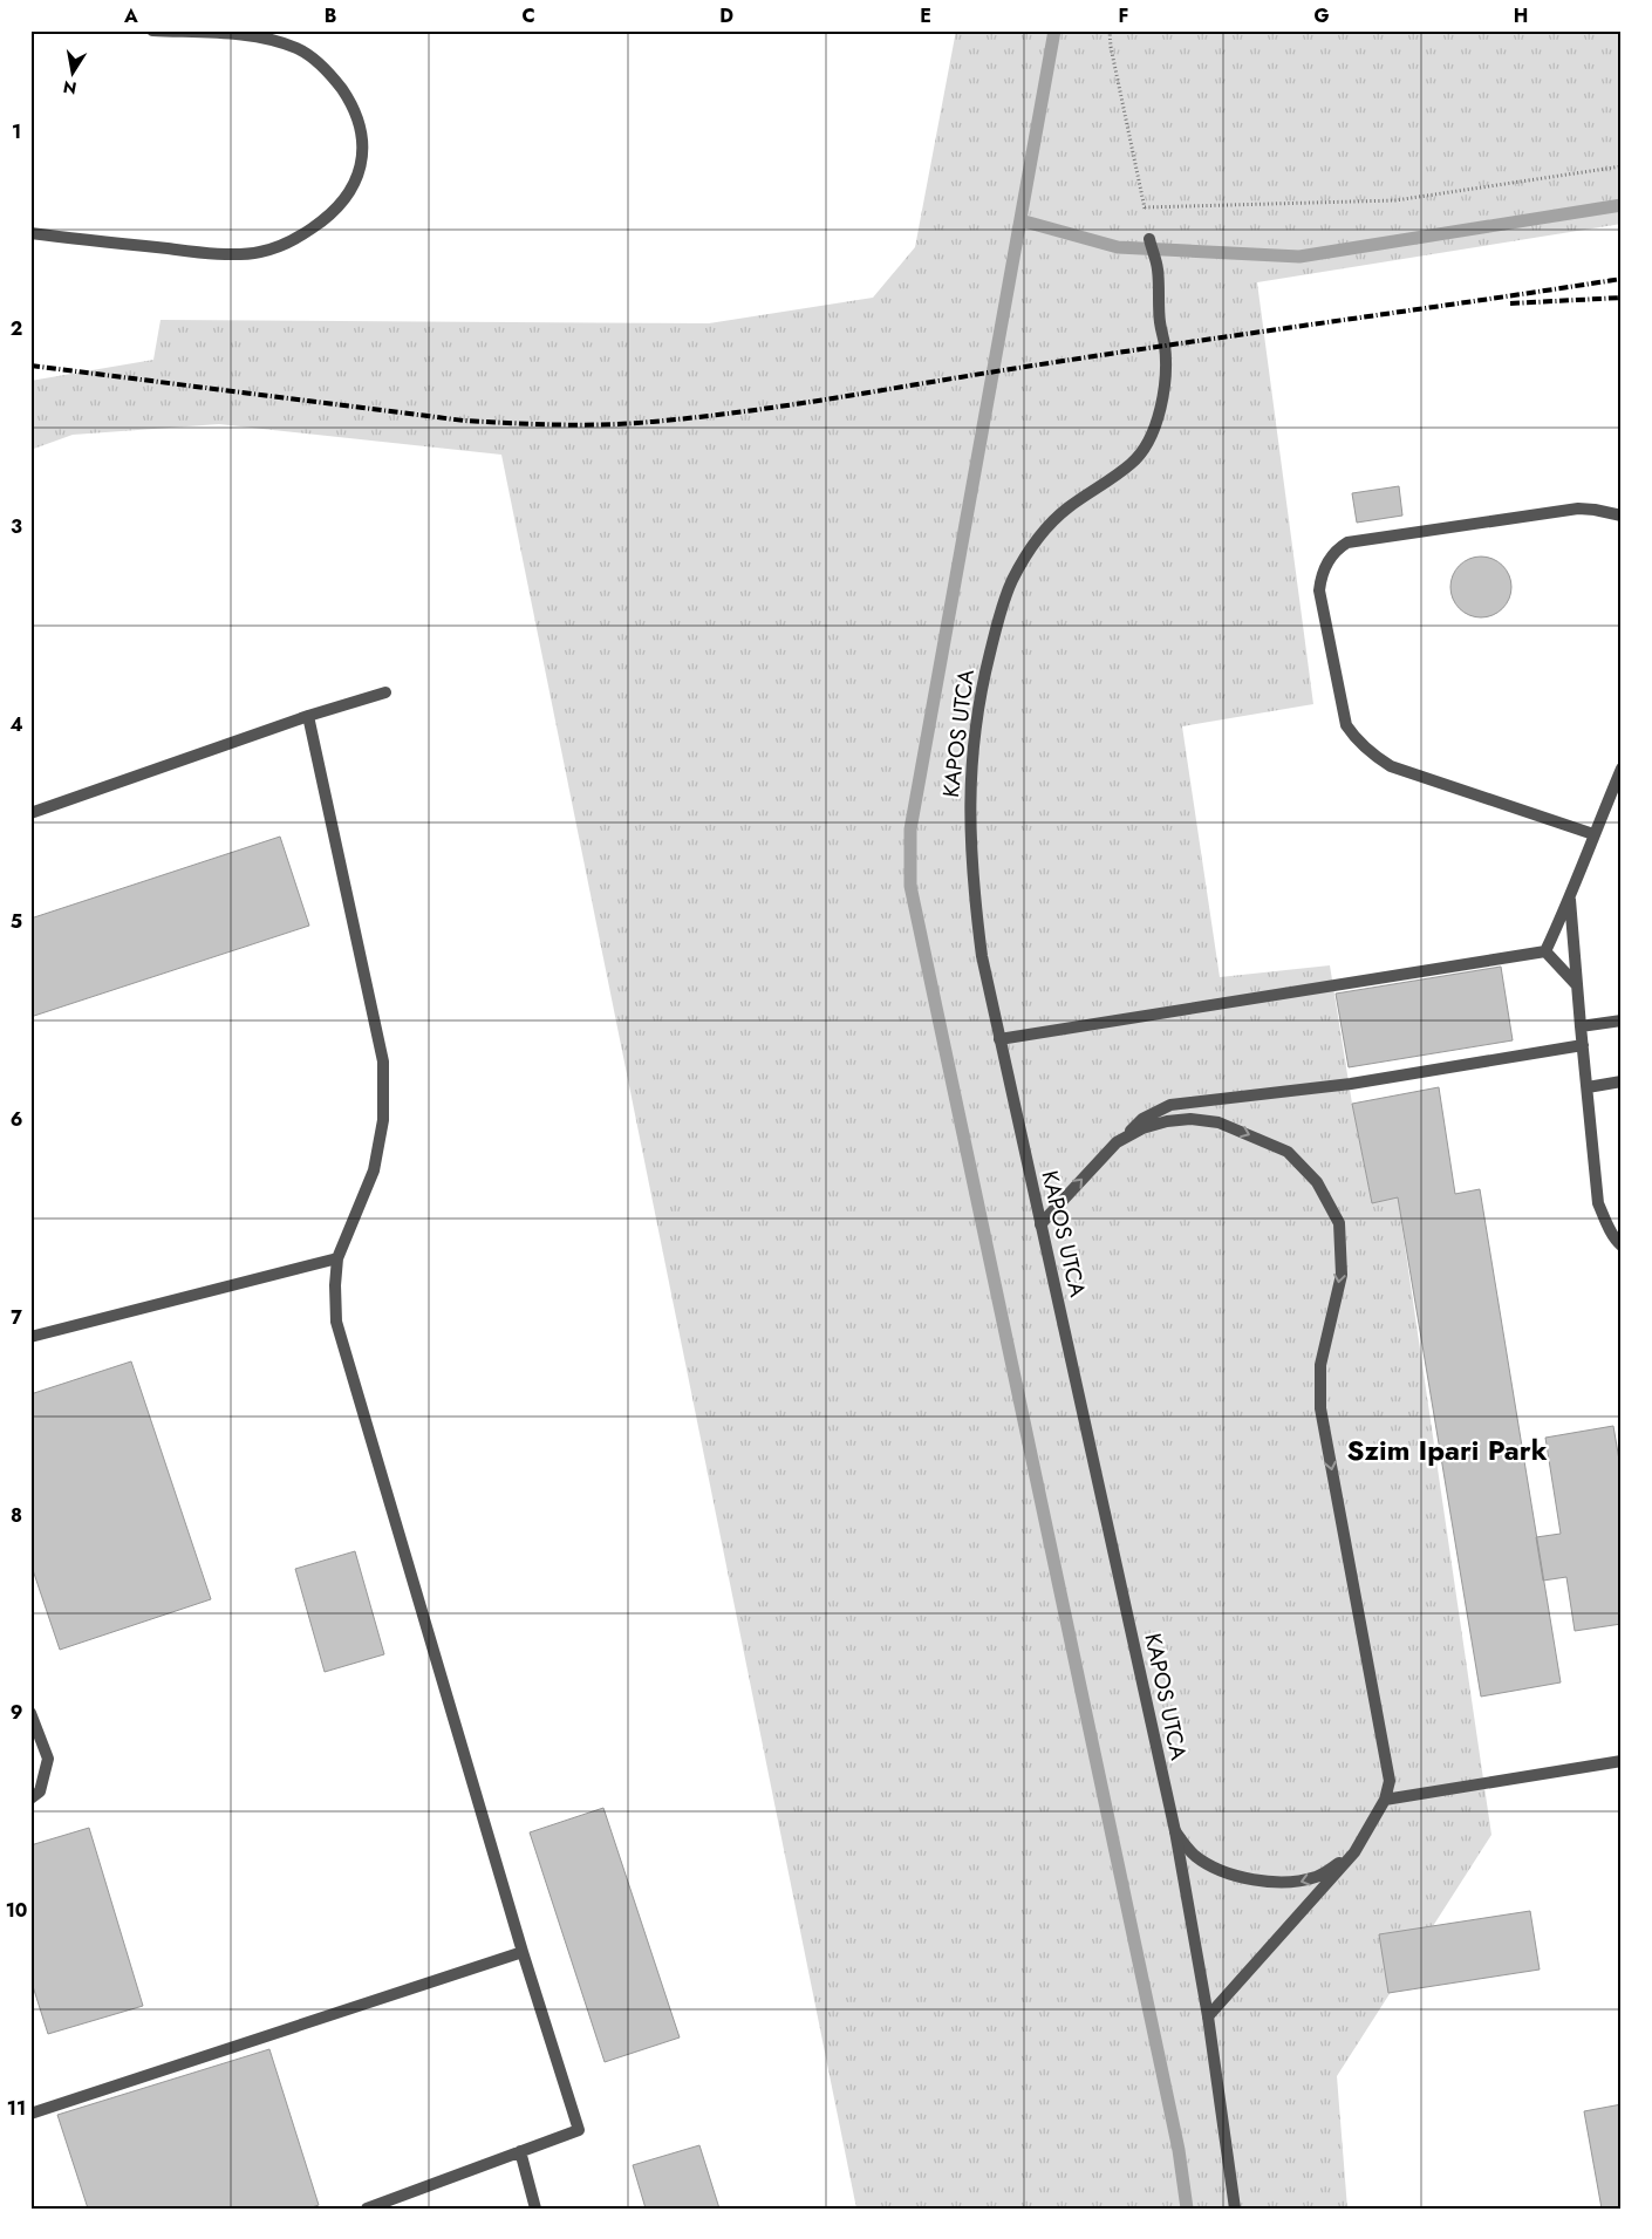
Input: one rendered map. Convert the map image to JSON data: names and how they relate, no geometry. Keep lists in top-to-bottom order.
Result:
{
  "streets": {
    "street": ["KAPOS UTCA"]
  },
  "districts": ["Szim Ipari Park"],
  "north": "bottom",
  "grid": {
    "columns": [
      "A",
      "B",
      "C",
      "D",
      "E",
      "F",
      "G",
      "H"
    ],
    "rows": [
      "1",
      "2",
      "3",
      "4",
      "5",
      "6",
      "7",
      "8",
      "9",
      "10",
      "11"
    ]
  }
}
